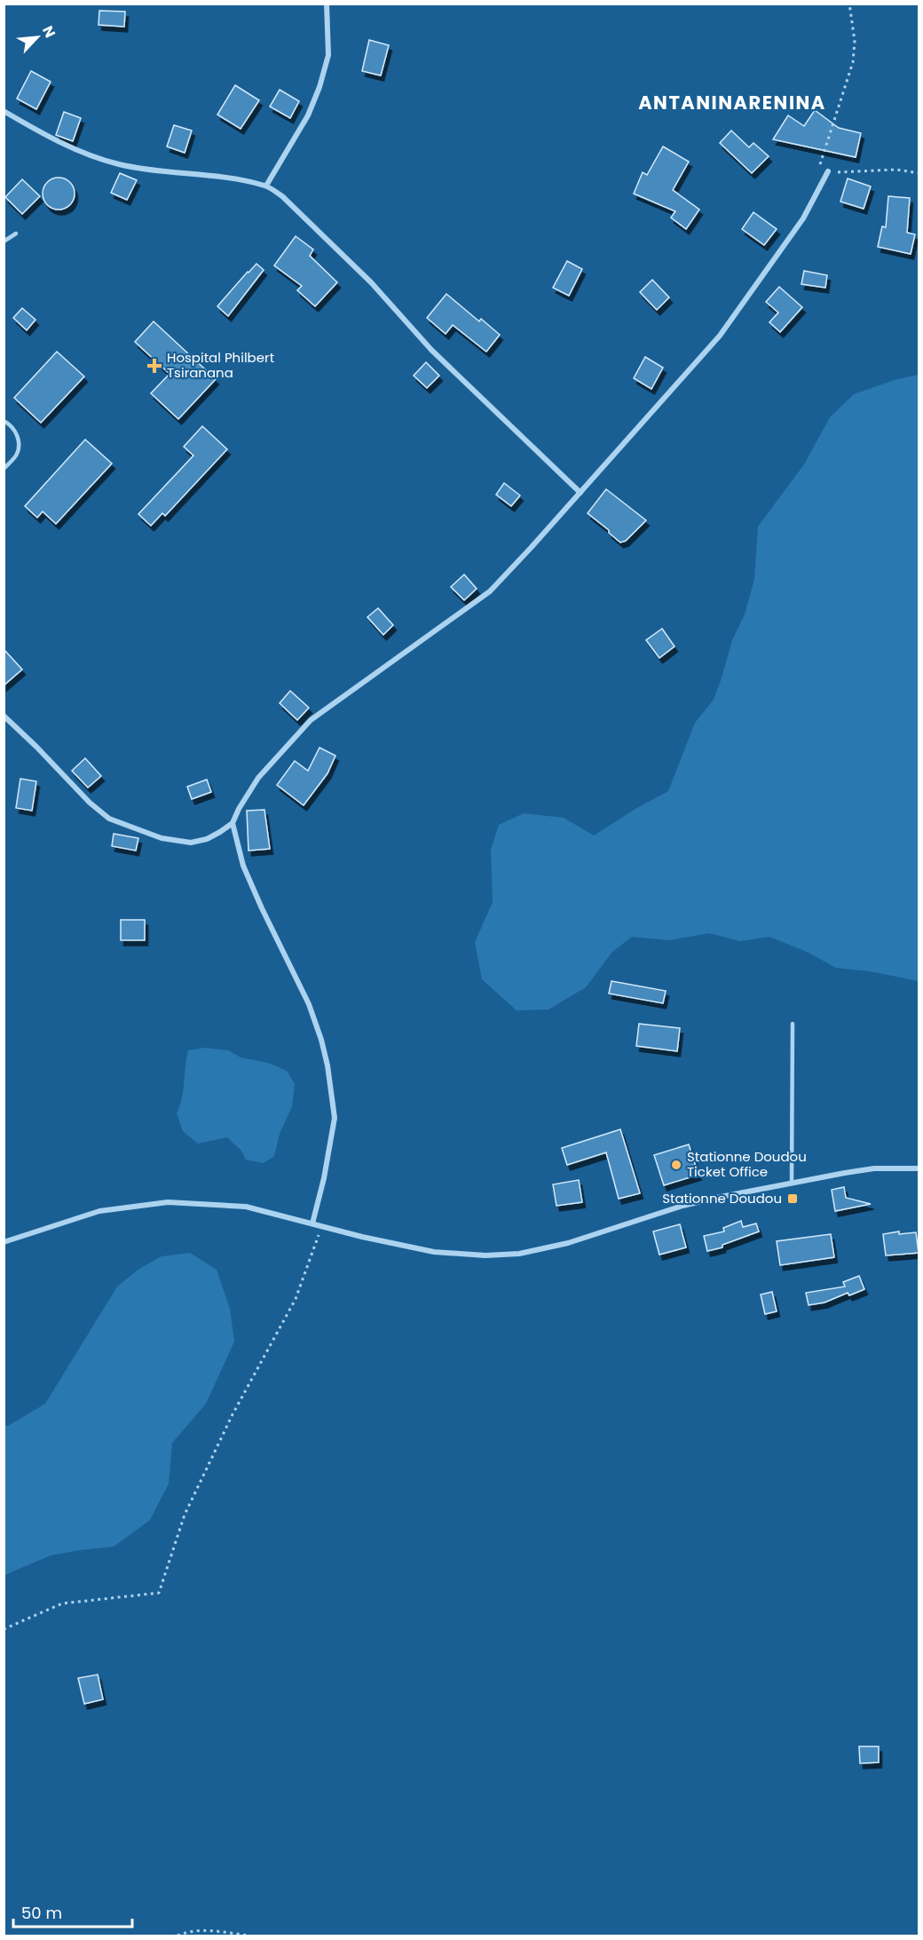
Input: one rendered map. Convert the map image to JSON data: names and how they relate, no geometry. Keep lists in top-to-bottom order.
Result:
{
  "districts": ["ANTANINARENINA"],
  "places": {
    "health": ["Hospital Philbert Tsiranana"],
    "other": ["Stationne Doudou Ticket Office"],
    "transit": ["Stationne Doudou"]
  },
  "scale_bar": "50 m",
  "north": "top right"
}
